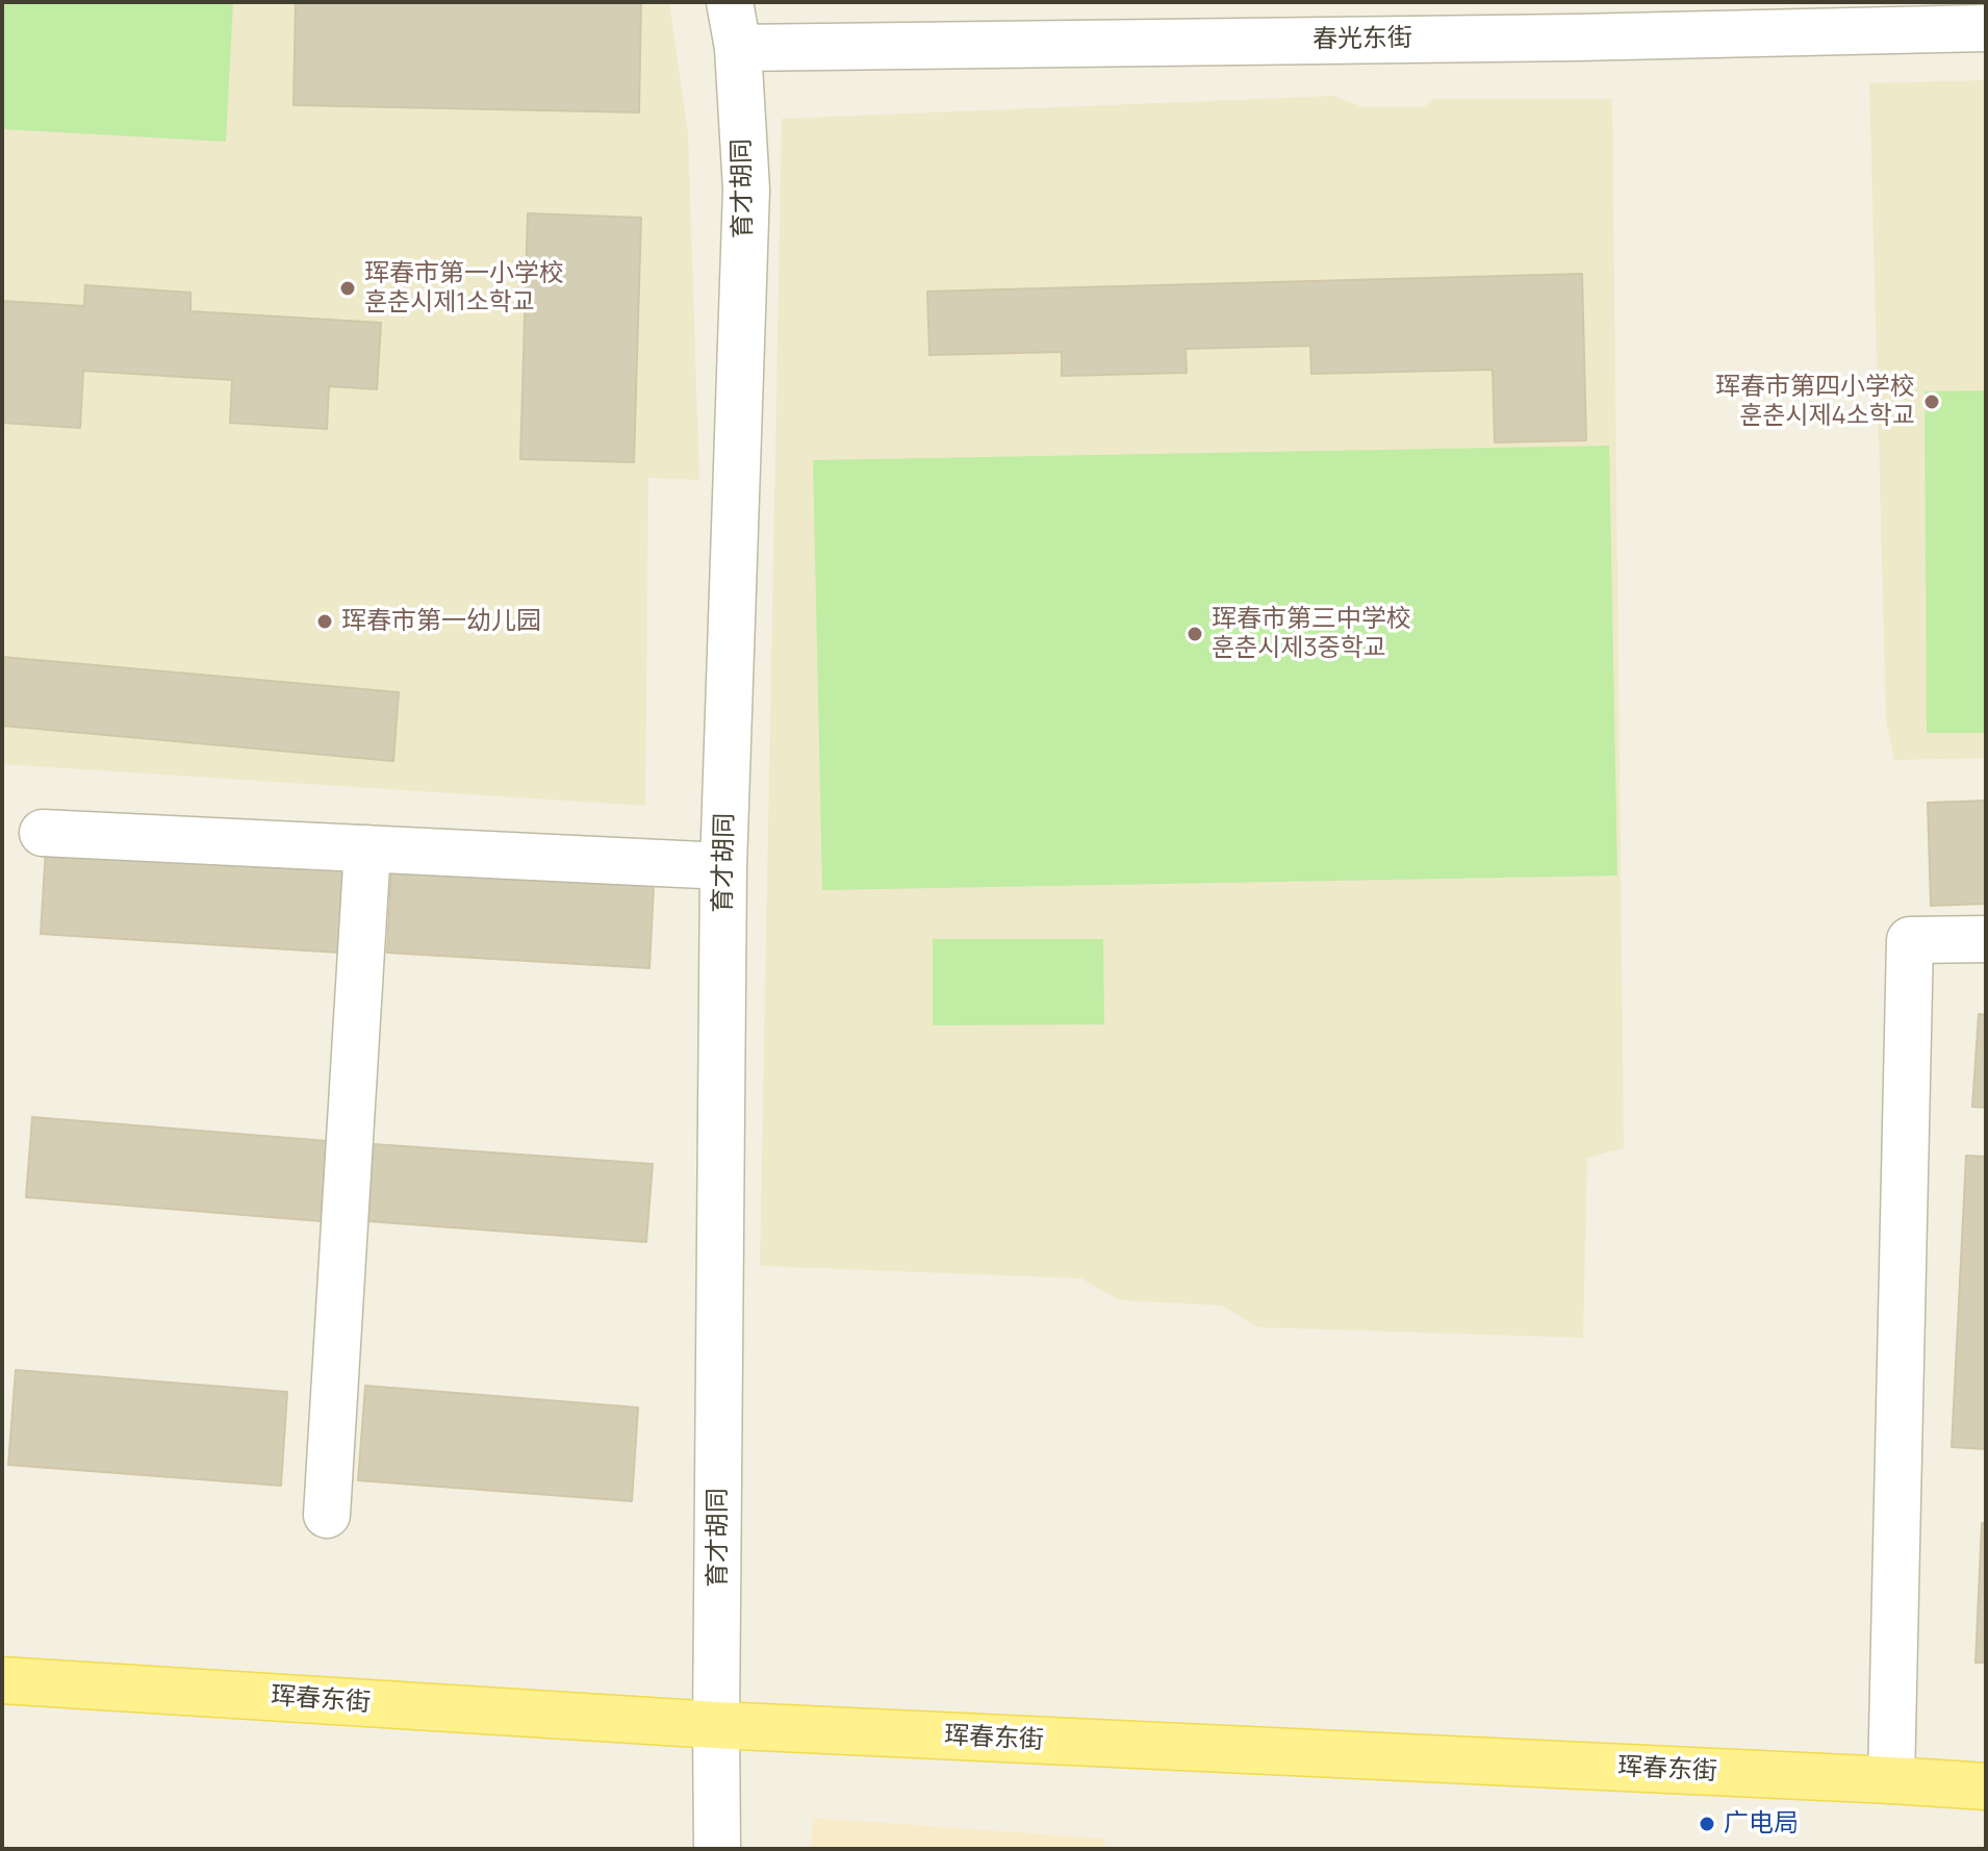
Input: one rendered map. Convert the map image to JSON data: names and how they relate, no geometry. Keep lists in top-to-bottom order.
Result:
{
  "streets": {
    "main road": ["珲春东街"],
    "street": ["春光东街", "育才胡同"]
  },
  "crossings": [
    ["春光东街", "育才胡同"],
    ["育才胡同", "珲春东街"]
  ],
  "places": [
    "珲春市第一小学校 훈춘시제1소학교",
    "珲春市第四小学校 훈춘시제4소학교",
    "珲春市第一幼儿园",
    "珲春市第三中学校 훈춘시제3중학교",
    "广电局"
  ]
}
